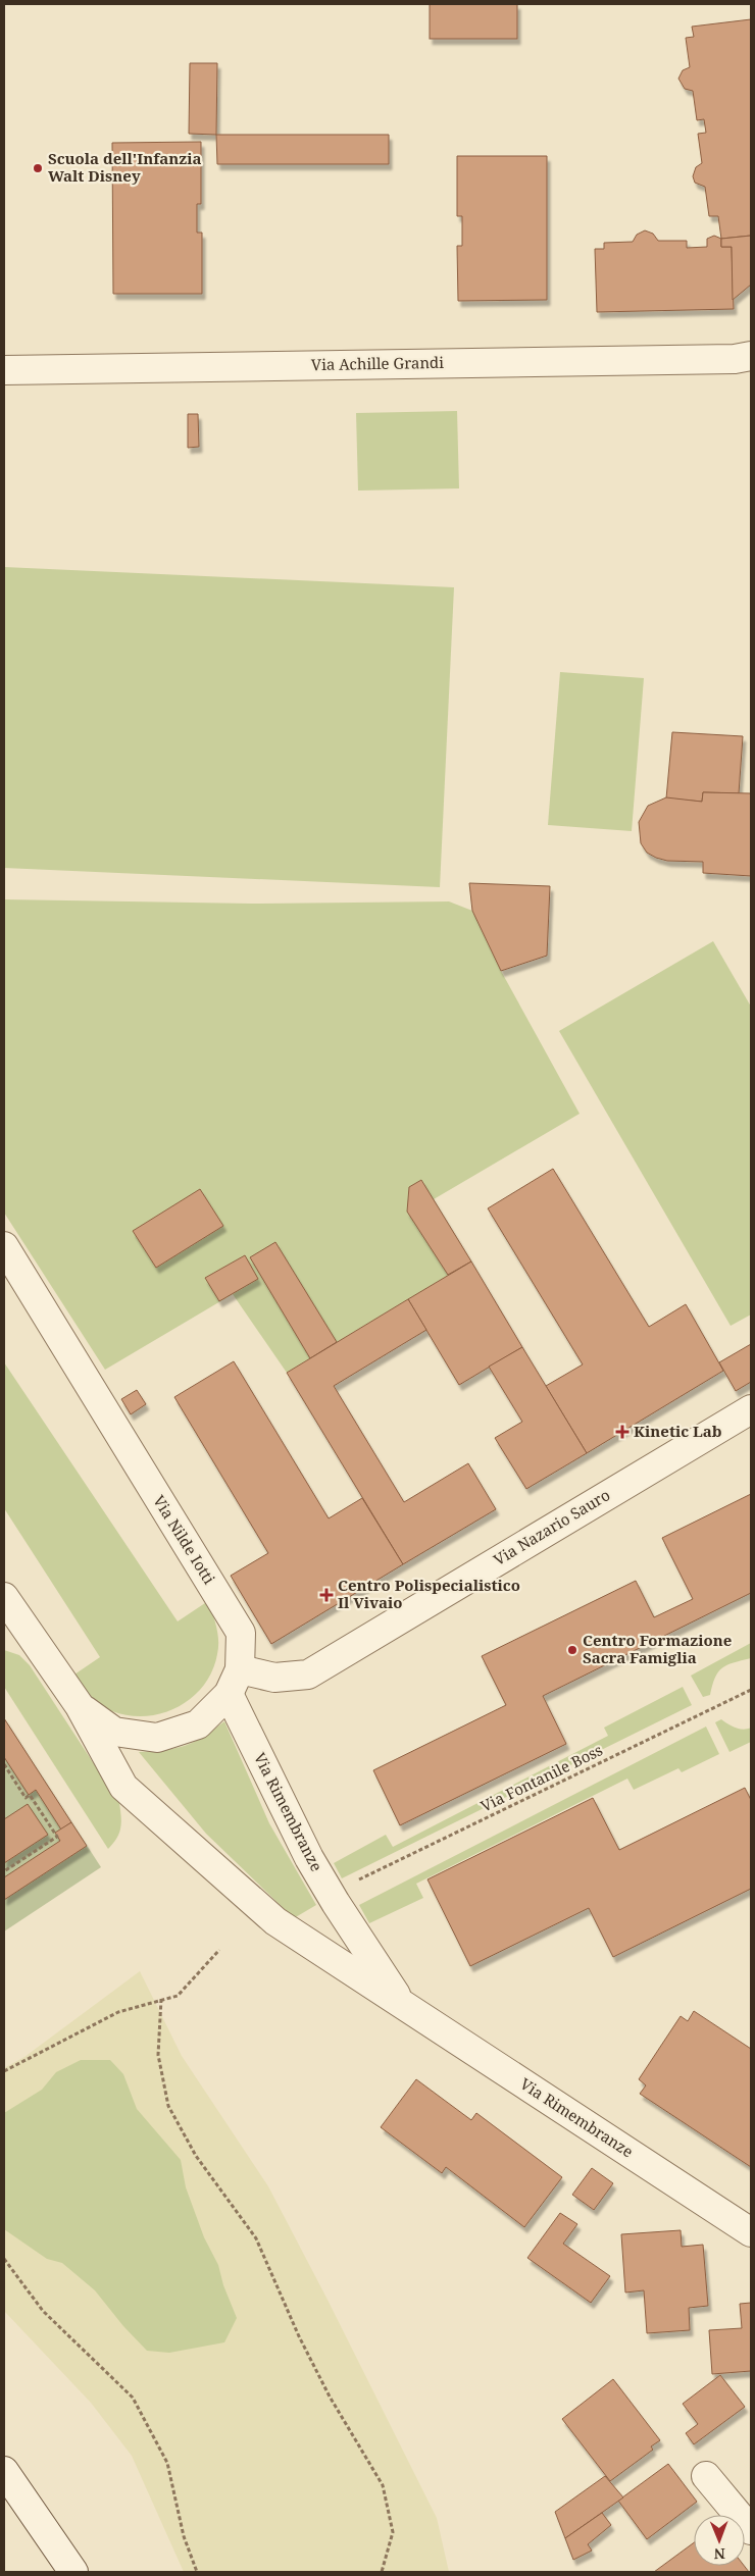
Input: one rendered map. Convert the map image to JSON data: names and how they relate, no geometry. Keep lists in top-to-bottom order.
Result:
{
  "streets": {
    "street": [
      "Via Achille Grandi",
      "Via Nazario Sauro",
      "Via Nilde Iotti",
      "Via Rimembranze"
    ],
    "path": ["Via Fontanile Boss"]
  },
  "crossings": [
    ["Via Nazario Sauro", "Via Nilde Iotti"],
    ["Via Nazario Sauro", "Via Rimembranze"],
    ["Via Nilde Iotti", "Via Rimembranze"]
  ],
  "places": {
    "other": ["Scuola dell'Infanzia Walt Disney", "Centro Formazione Sacra Famiglia"],
    "health": ["Kinetic Lab", "Centro Polispecialistico Il Vivaio"]
  },
  "north": "bottom"
}
